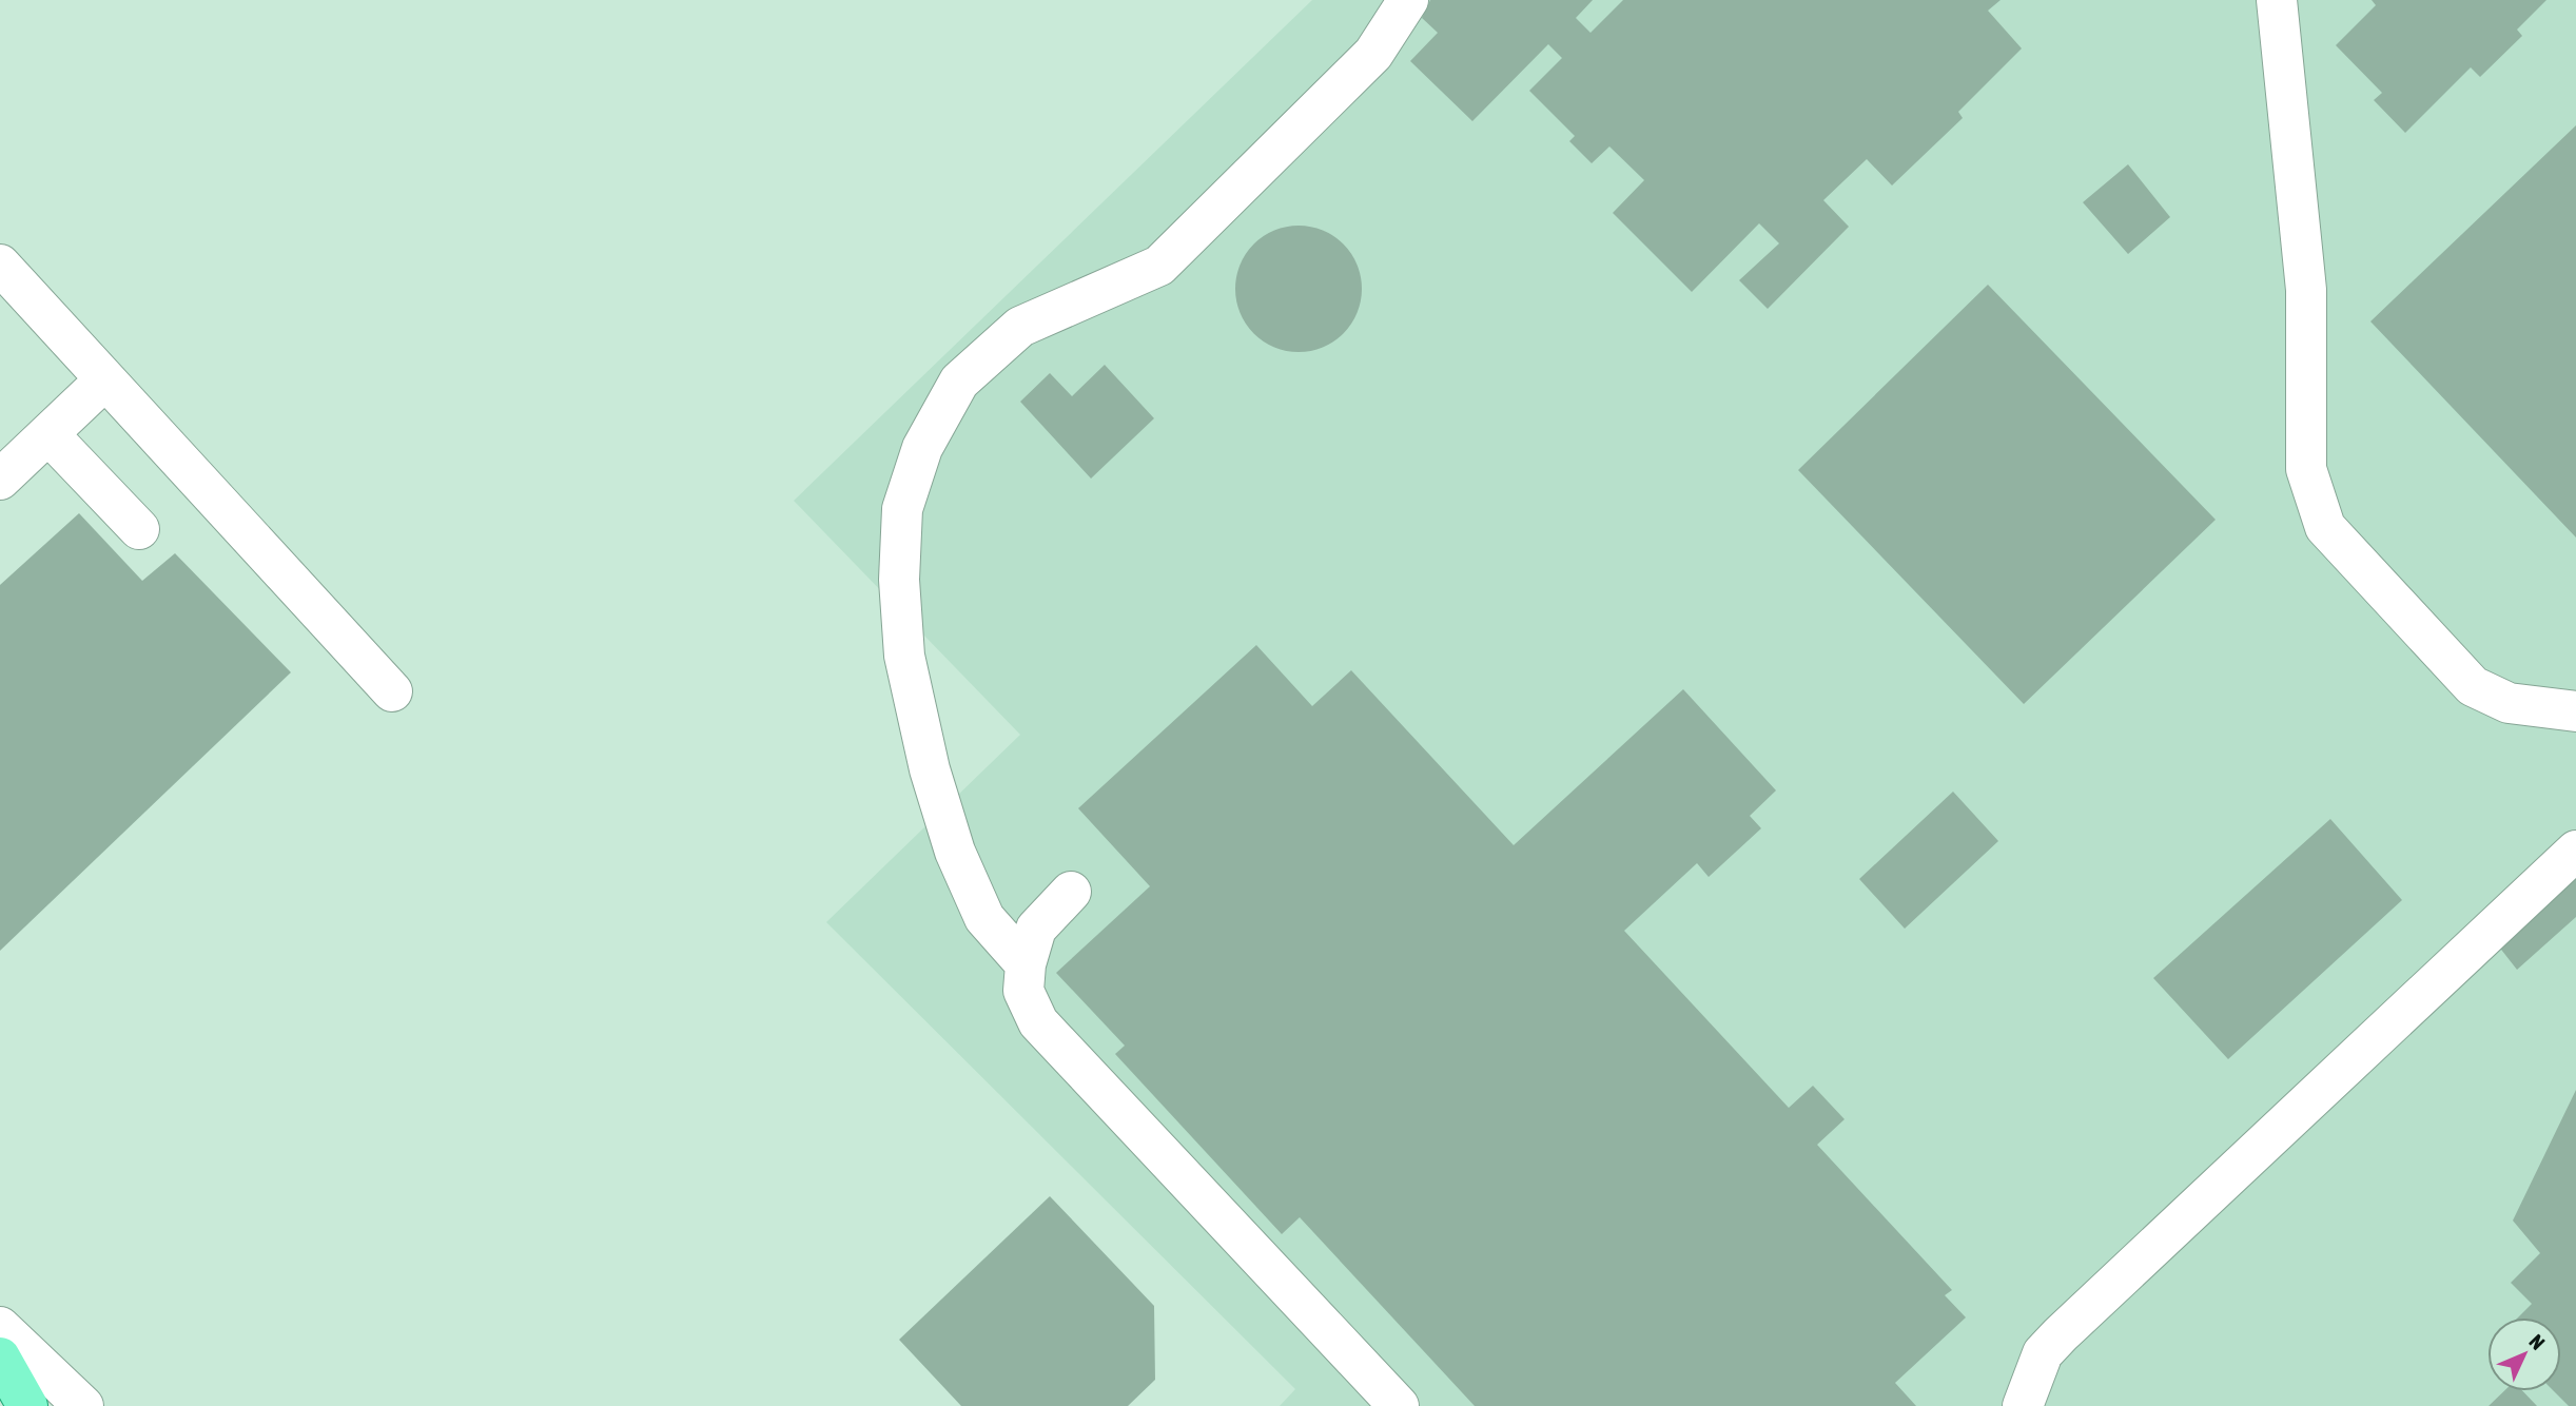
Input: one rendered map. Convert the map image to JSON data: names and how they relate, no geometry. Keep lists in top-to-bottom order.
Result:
{
  "north": "top right"
}
